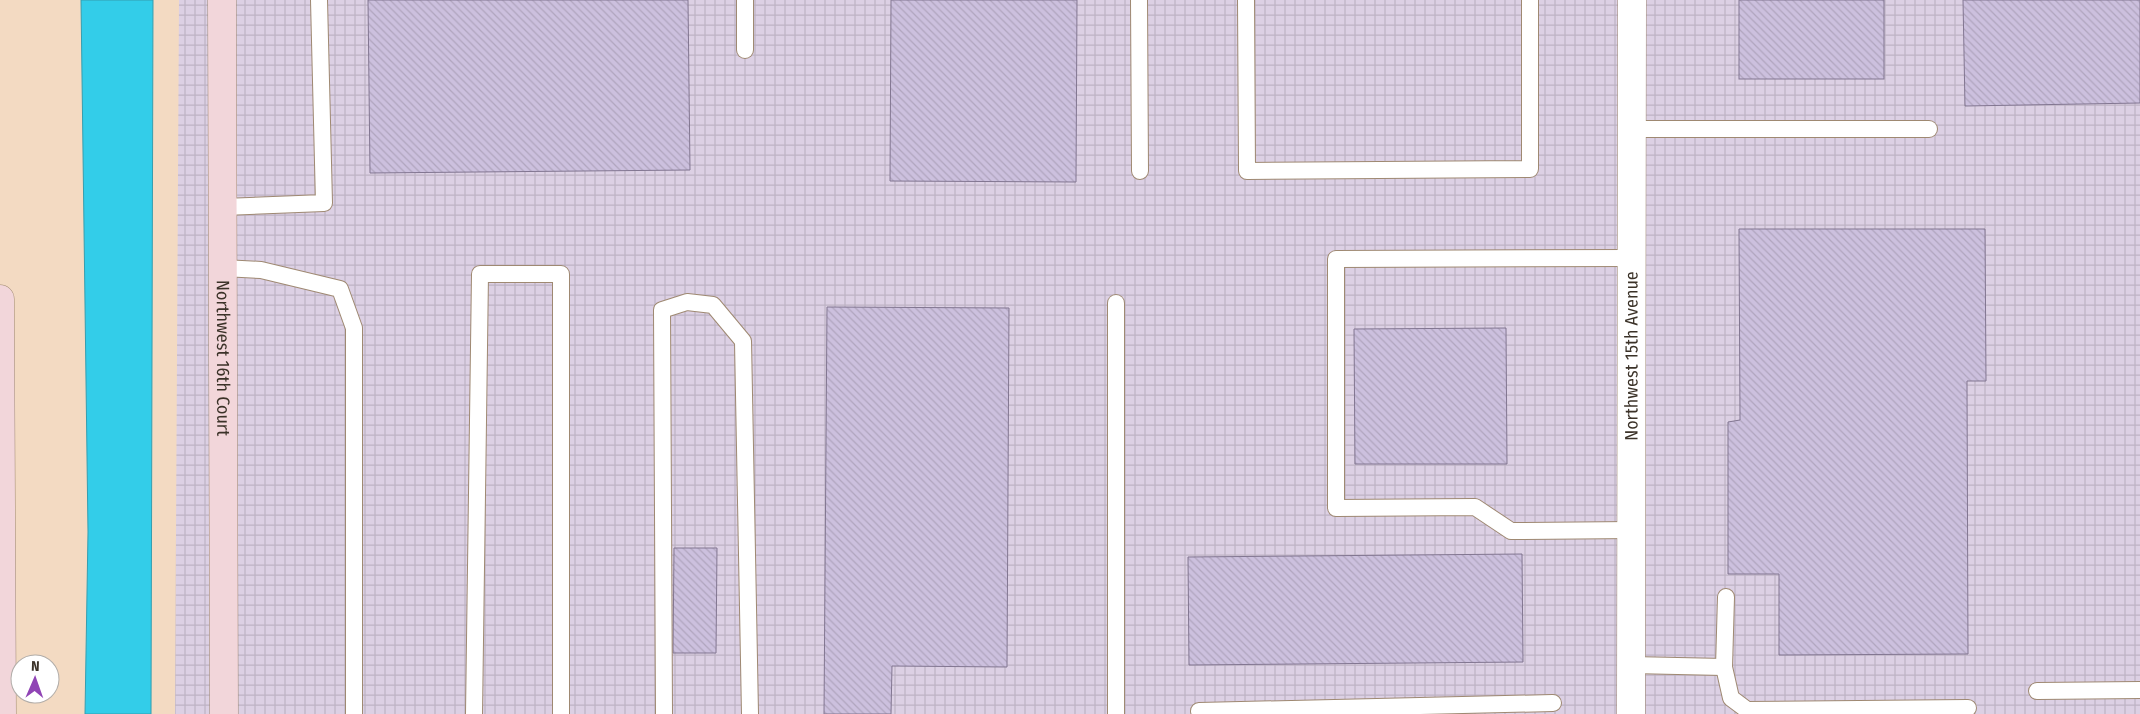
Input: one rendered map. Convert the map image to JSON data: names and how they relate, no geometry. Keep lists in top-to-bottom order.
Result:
{
  "streets": {
    "street": ["Northwest 16th Court", "Northwest 15th Avenue"]
  },
  "north": "top"
}
